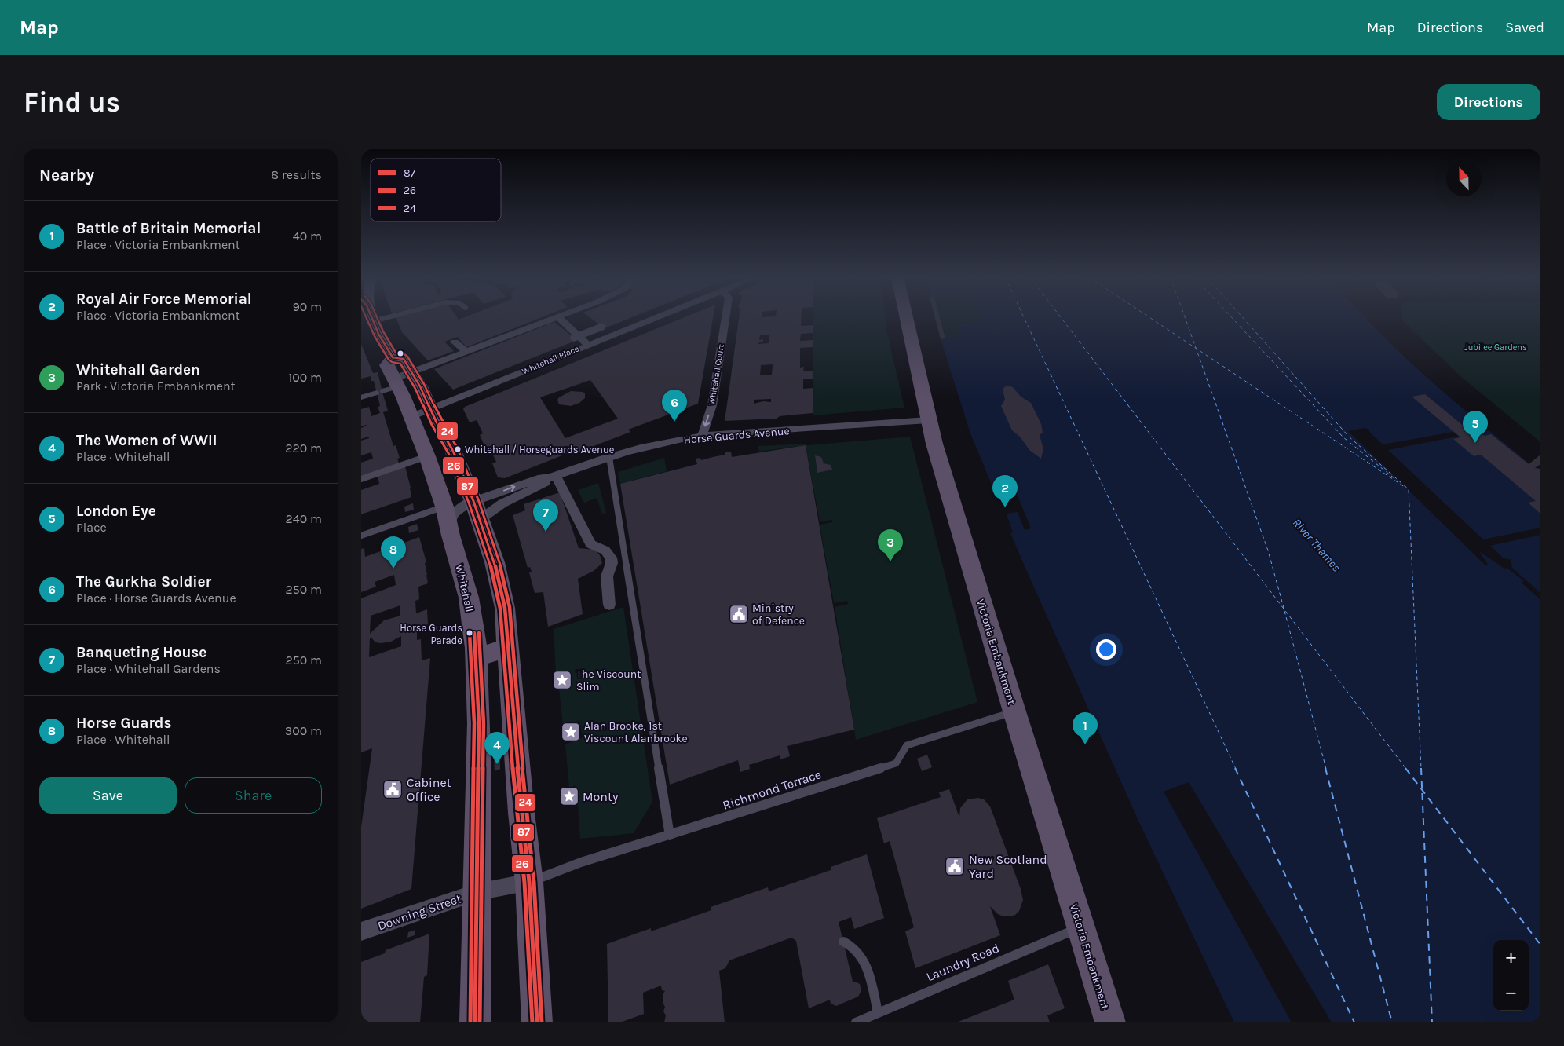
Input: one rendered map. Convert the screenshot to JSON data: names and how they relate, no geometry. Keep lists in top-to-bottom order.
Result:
{
  "streets": {
    "main road": ["Whitehall", "Victoria Embankment"],
    "street": [
      "Whitehall Place",
      "Whitehall Court",
      "Horse Guards Avenue",
      "Downing Street"
    ],
    "lane": ["Richmond Terrace", "Laundry Road"]
  },
  "crossings": [
    ["Whitehall Place", "Whitehall"],
    ["Whitehall Court", "Horse Guards Avenue"],
    ["Horse Guards Avenue", "Whitehall"],
    ["Horse Guards Avenue", "Victoria Embankment"],
    ["Whitehall", "Downing Street"],
    ["Victoria Embankment", "Richmond Terrace"],
    ["Victoria Embankment", "Laundry Road"],
    ["Richmond Terrace", "Downing Street"]
  ],
  "one_way": ["Whitehall Court"],
  "water": ["River Thames"],
  "parks": ["Jubilee Gardens"],
  "places": {
    "other": ["Whitehall / Horseguards Avenue", "Horse Guards Parade"],
    "public building": ["Ministry of Defence", "Cabinet Office", "New Scotland Yard"],
    "place": ["The Viscount Slim", "Alan Brooke, 1st Viscount Alanbrooke", "Monty"]
  },
  "lines": ["transit line 87", "transit line 26", "transit line 24"],
  "legend": ["87", "26", "24"],
  "north": "top",
  "page": {
    "header": "Map",
    "nav": ["Map", "Directions", "Saved"],
    "buttons": [
      "Directions",
      ["Save", "Share"]
    ],
    "title": "Find us",
    "heading": ["Nearby", "8 results"],
    "list": [
      {
        "mark": "1",
        "name": "Battle of Britain Memorial",
        "note": "Place · Victoria Embankment",
        "value": "40 m"
      },
      {
        "mark": "2",
        "name": "Royal Air Force Memorial",
        "note": "Place · Victoria Embankment",
        "value": "90 m"
      },
      {
        "mark": "3",
        "name": "Whitehall Garden",
        "note": "Park · Victoria Embankment",
        "value": "100 m"
      },
      {
        "mark": "4",
        "name": "The Women of WWII",
        "note": "Place · Whitehall",
        "value": "220 m"
      },
      {
        "mark": "5",
        "name": "London Eye",
        "note": "Place",
        "value": "240 m"
      },
      {
        "mark": "6",
        "name": "The Gurkha Soldier",
        "note": "Place · Horse Guards Avenue",
        "value": "250 m"
      },
      {
        "mark": "7",
        "name": "Banqueting House",
        "note": "Place · Whitehall Gardens",
        "value": "250 m"
      },
      {
        "mark": "8",
        "name": "Horse Guards",
        "note": "Place · Whitehall",
        "value": "300 m"
      }
    ],
    "pins": [
      "6",
      "5",
      "2",
      "7",
      "3",
      "8",
      "1",
      "4"
    ],
    "map_buttons": ["+", "−"]
  }
}
